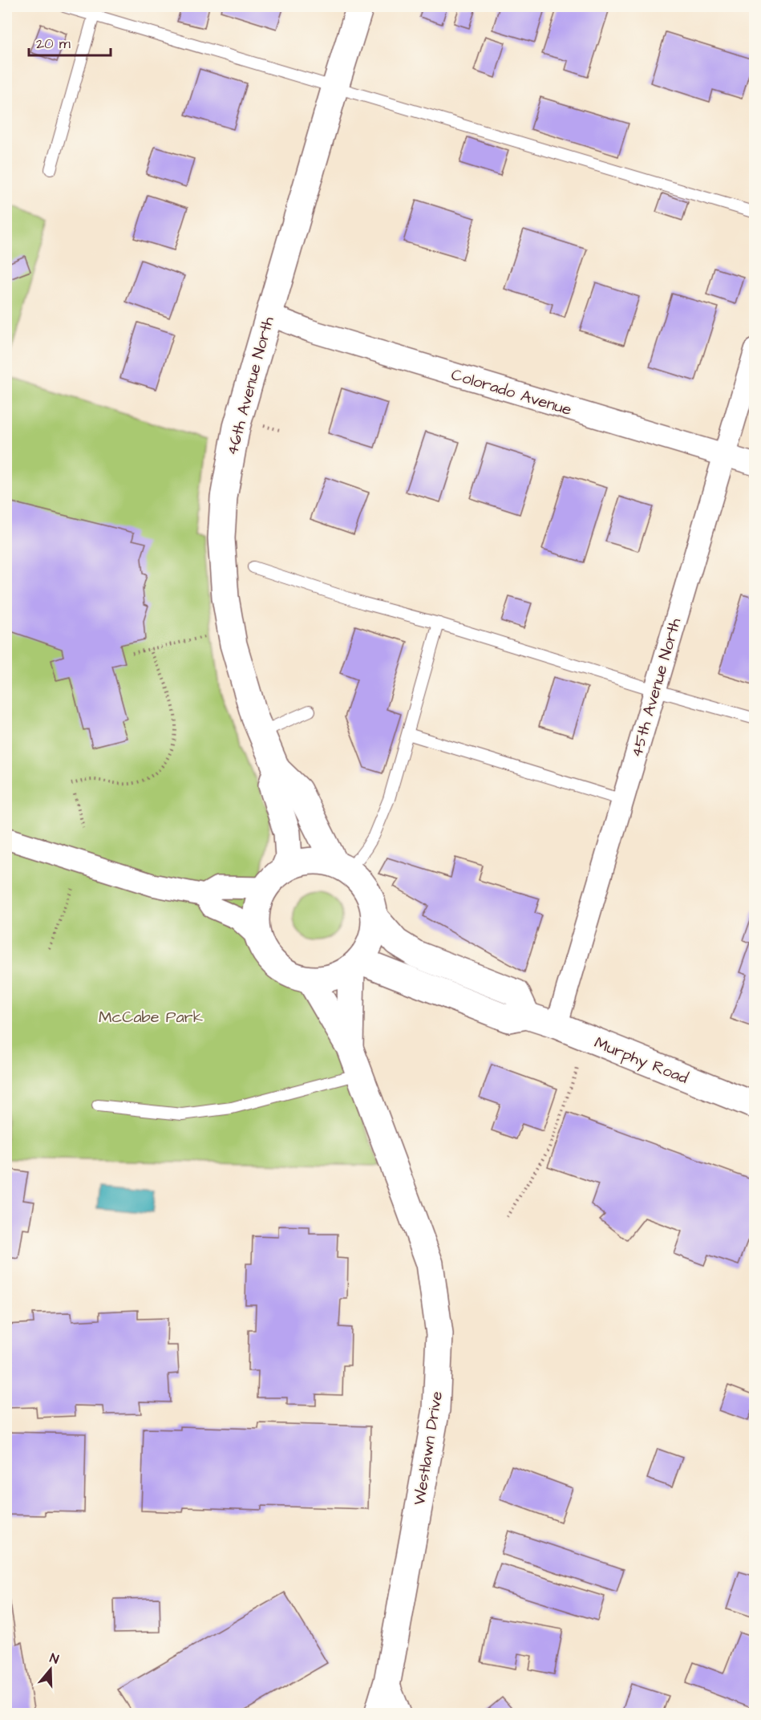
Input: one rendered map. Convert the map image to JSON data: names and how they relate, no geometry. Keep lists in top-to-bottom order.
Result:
{
  "streets": {
    "main road": ["46th Avenue North", "Murphy Road", "Westlawn Drive"],
    "street": ["Colorado Avenue", "45th Avenue North"]
  },
  "crossings": [
    ["46th Avenue North", "Colorado Avenue"],
    ["46th Avenue North", "Murphy Road"],
    ["46th Avenue North", "Westlawn Drive"],
    ["Colorado Avenue", "45th Avenue North"],
    ["45th Avenue North", "Murphy Road"],
    ["Murphy Road", "Westlawn Drive"]
  ],
  "parks": ["McCabe Park"],
  "scale_bar": "20 m",
  "north": "top"
}
